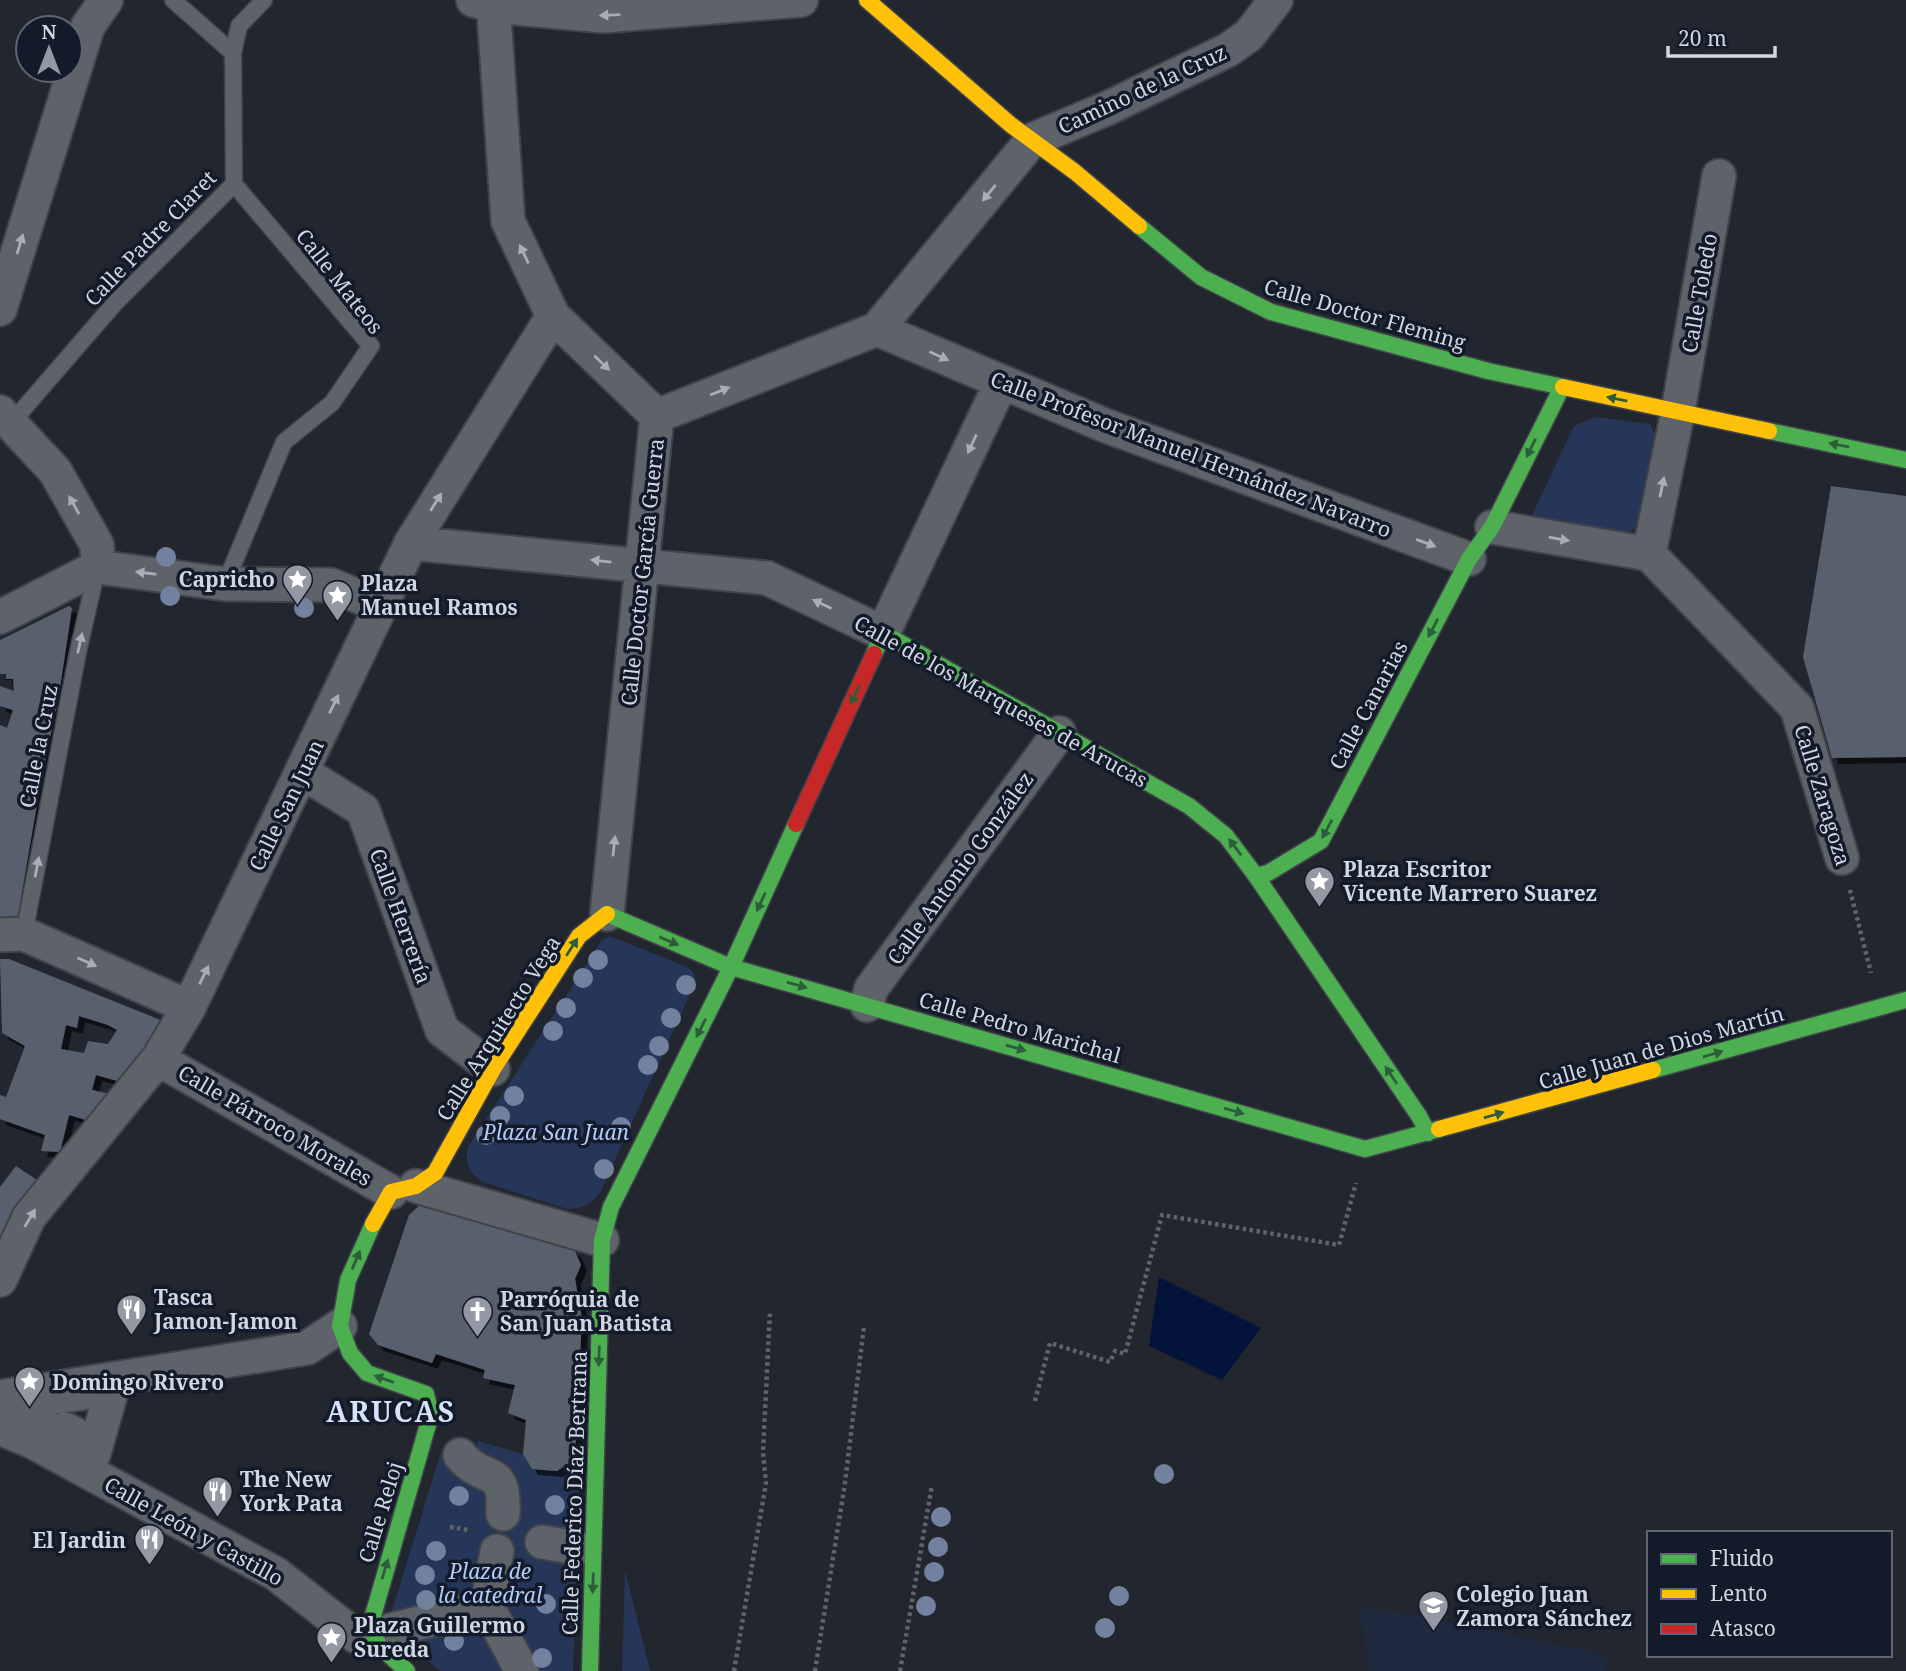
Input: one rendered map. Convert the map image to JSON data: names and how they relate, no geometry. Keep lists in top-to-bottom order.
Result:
{
  "streets": {
    "street": [
      "Camino de la Cruz",
      "Calle Toledo",
      "Calle Doctor Fleming",
      "Calle Profesor Manuel Hernández Navarro",
      "Calle Doctor García Guerra",
      "Calle de los Marqueses de Arucas",
      "Calle Canarias",
      "Calle Zaragoza",
      "Calle San Juan",
      "Calle Antonio González",
      "Calle Herrería",
      "Calle Pedro Marichal",
      "Calle Arquitecto Vega",
      "Calle Juan de Dios Martín",
      "Calle Párroco Morales",
      "Calle Federico Díaz Bertrana",
      "Calle Reloj",
      "Calle León y Castillo"
    ],
    "lane": ["Calle Padre Claret", "Calle Mateos", "Calle la Cruz"]
  },
  "crossings": [
    ["Camino de la Cruz", "Calle Doctor Fleming"],
    ["Camino de la Cruz", "Calle Doctor García Guerra"],
    ["Calle Padre Claret", "Calle Mateos"],
    ["Calle Toledo", "Calle Doctor Fleming"],
    ["Calle Toledo", "Calle Zaragoza"],
    ["Calle Doctor Fleming", "Calle Doctor García Guerra"],
    ["Calle Doctor Fleming", "Calle Canarias"],
    ["Calle Profesor Manuel Hernández Navarro", "Calle Doctor García Guerra"],
    ["Calle Profesor Manuel Hernández Navarro", "Calle Canarias"],
    ["Calle Doctor García Guerra", "Calle de los Marqueses de Arucas"],
    ["Calle Doctor García Guerra", "Calle Pedro Marichal"],
    ["Calle Doctor García Guerra", "Calle Arquitecto Vega"],
    ["Calle de los Marqueses de Arucas", "Calle Canarias"],
    ["Calle de los Marqueses de Arucas", "Calle San Juan"],
    ["Calle de los Marqueses de Arucas", "Calle Antonio González"],
    ["Calle de los Marqueses de Arucas", "Calle Juan de Dios Martín"],
    ["Calle de los Marqueses de Arucas", "Calle Federico Díaz Bertrana"],
    ["Calle Zaragoza", "Calle Juan de Dios Martín"],
    ["Calle San Juan", "Calle Herrería"],
    ["Calle San Juan", "Calle Párroco Morales"],
    ["Calle Antonio González", "Calle Pedro Marichal"],
    ["Calle Herrería", "Calle Arquitecto Vega"],
    ["Calle Pedro Marichal", "Calle Arquitecto Vega"],
    ["Calle Pedro Marichal", "Calle Federico Díaz Bertrana"],
    ["Calle Arquitecto Vega", "Calle Párroco Morales"],
    ["Calle Arquitecto Vega", "Calle Reloj"],
    ["Calle Párroco Morales", "Calle Federico Díaz Bertrana"],
    ["Calle Reloj", "Calle León y Castillo"]
  ],
  "one_way": [
    "Calle Toledo",
    "Calle Profesor Manuel Hernández Navarro",
    "Calle de los Marqueses de Arucas",
    "Calle Canarias",
    "Calle la Cruz",
    "Calle San Juan",
    "Calle Pedro Marichal",
    "Calle Arquitecto Vega",
    "Calle Juan de Dios Martín",
    "Calle Federico Díaz Bertrana",
    "Calle Reloj"
  ],
  "districts": ["ARUCAS"],
  "parks": ["Plaza San Juan", "Plaza de la catedral"],
  "places": {
    "place": [
      "Capricho",
      "Plaza Manuel Ramos",
      "Plaza Escritor Vicente Marrero Suarez",
      "Domingo Rivero",
      "Plaza Guillermo Sureda"
    ],
    "restaurant": ["Tasca Jamon-Jamon", "The New York Pata", "El Jardin"],
    "church": ["Parróquia de San Juan Batista"],
    "school or university": ["Colegio Juan Zamora Sánchez"]
  },
  "legend": ["Fluido", "Lento", "Atasco"],
  "scale_bar": "20 m",
  "north": "top"
}
